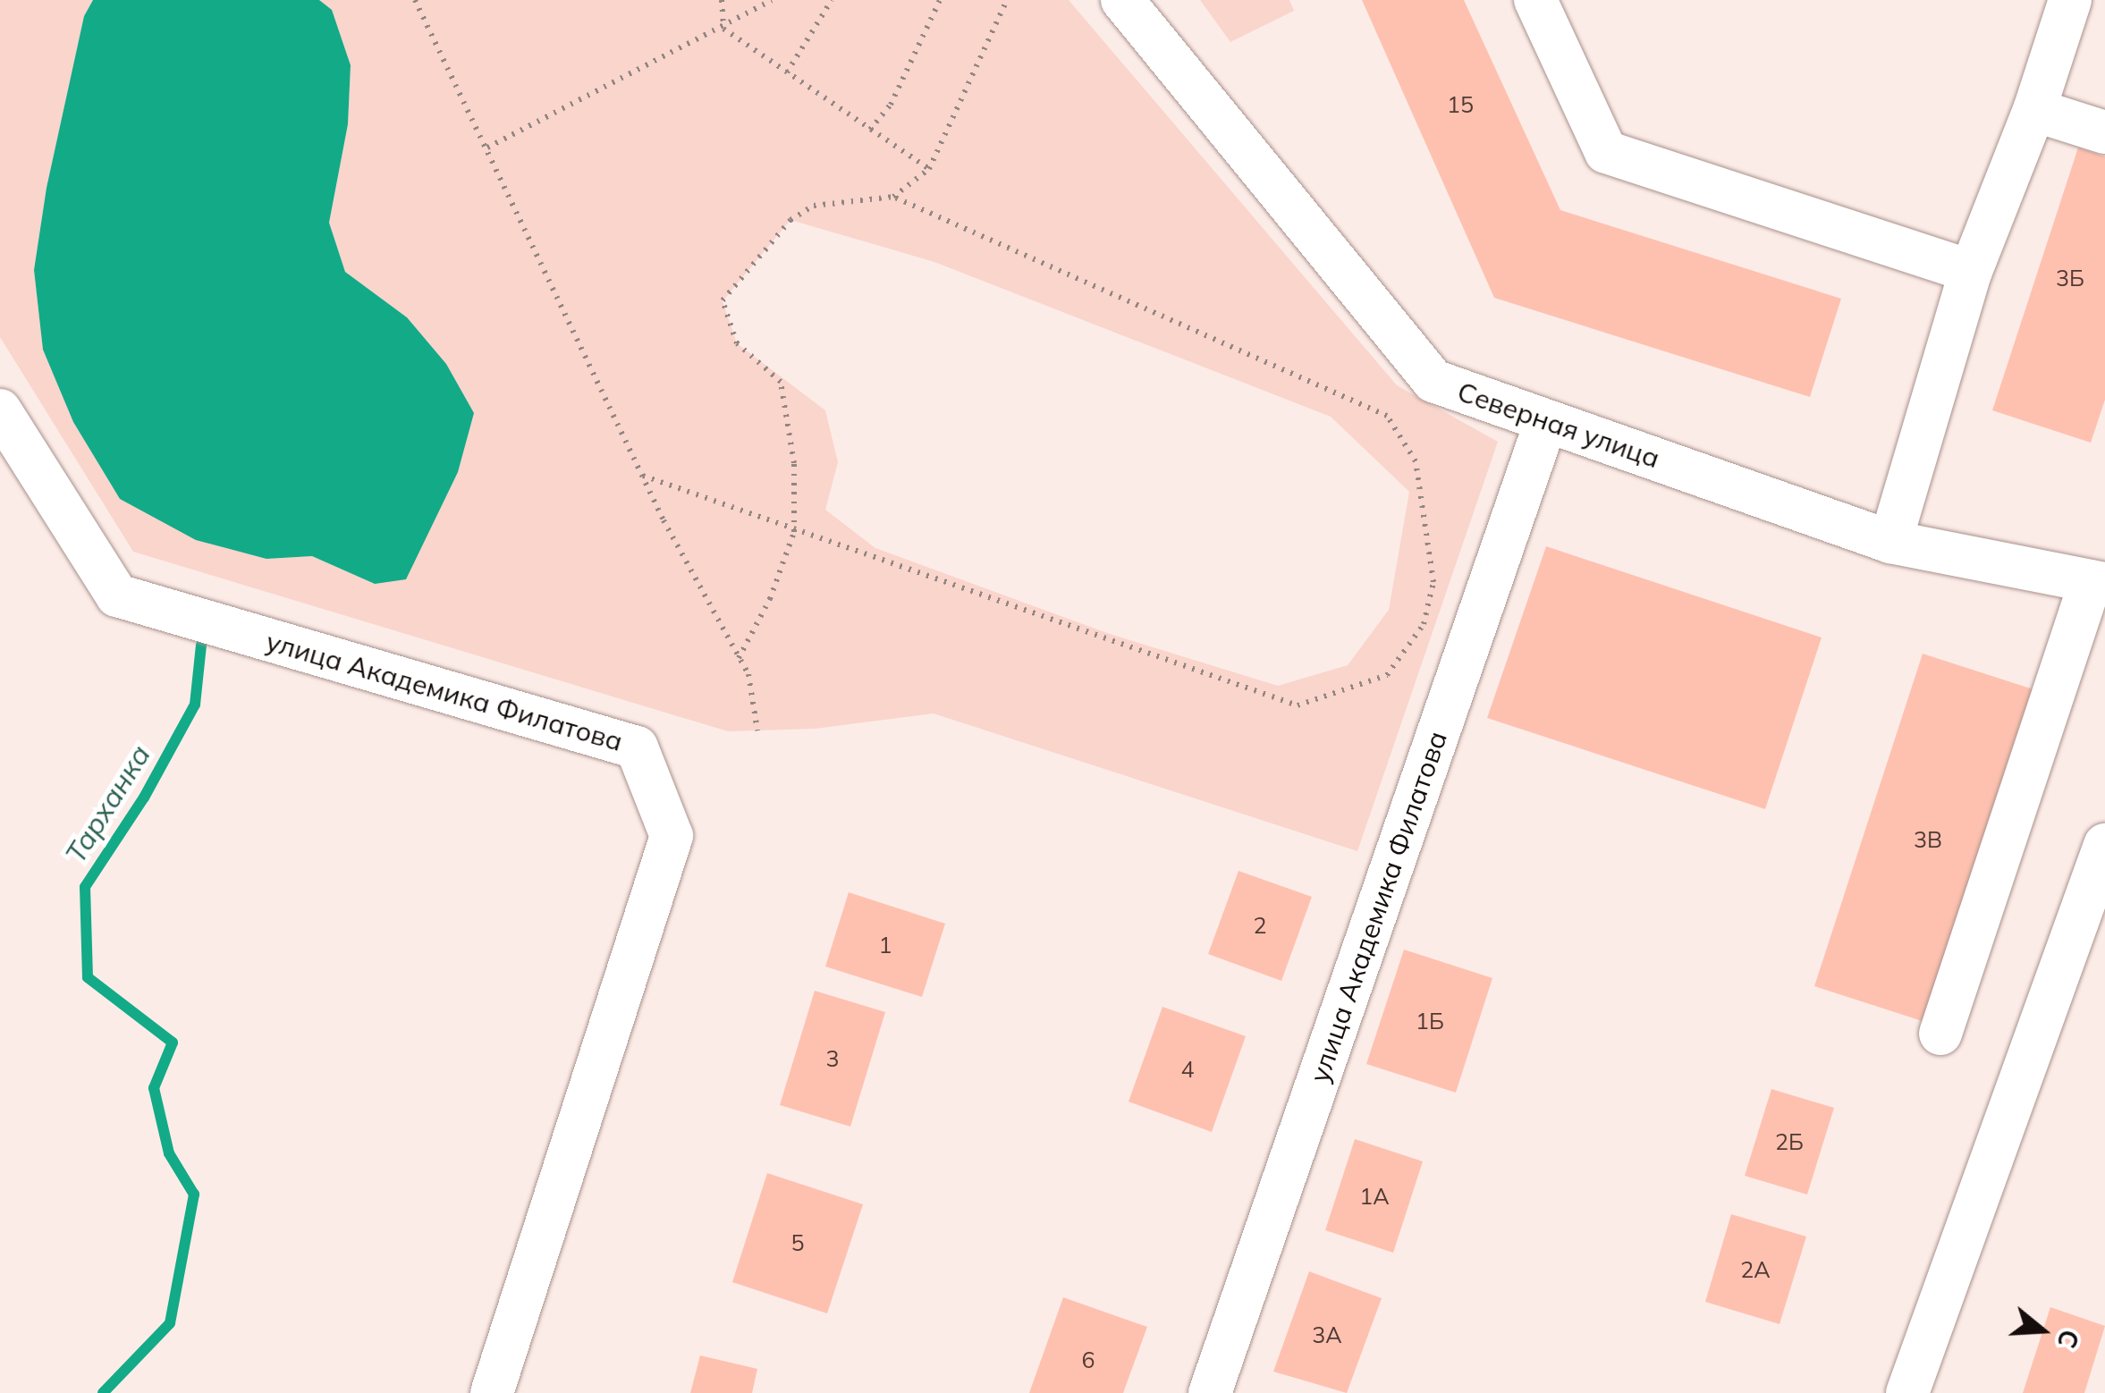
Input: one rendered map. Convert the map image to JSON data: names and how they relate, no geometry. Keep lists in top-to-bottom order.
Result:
{
  "streets": {
    "street": ["Северная улица", "улица Академика Филатова"]
  },
  "crossings": [
    ["Северная улица", "улица Академика Филатова"]
  ],
  "water": ["Тарханка"],
  "house_numbers": [
    "15",
    "3Б",
    "3В",
    "2",
    "1",
    "1Б",
    "3",
    "4",
    "2Б",
    "1А",
    "5",
    "2А",
    "3А",
    "6"
  ],
  "north": "right"
}
